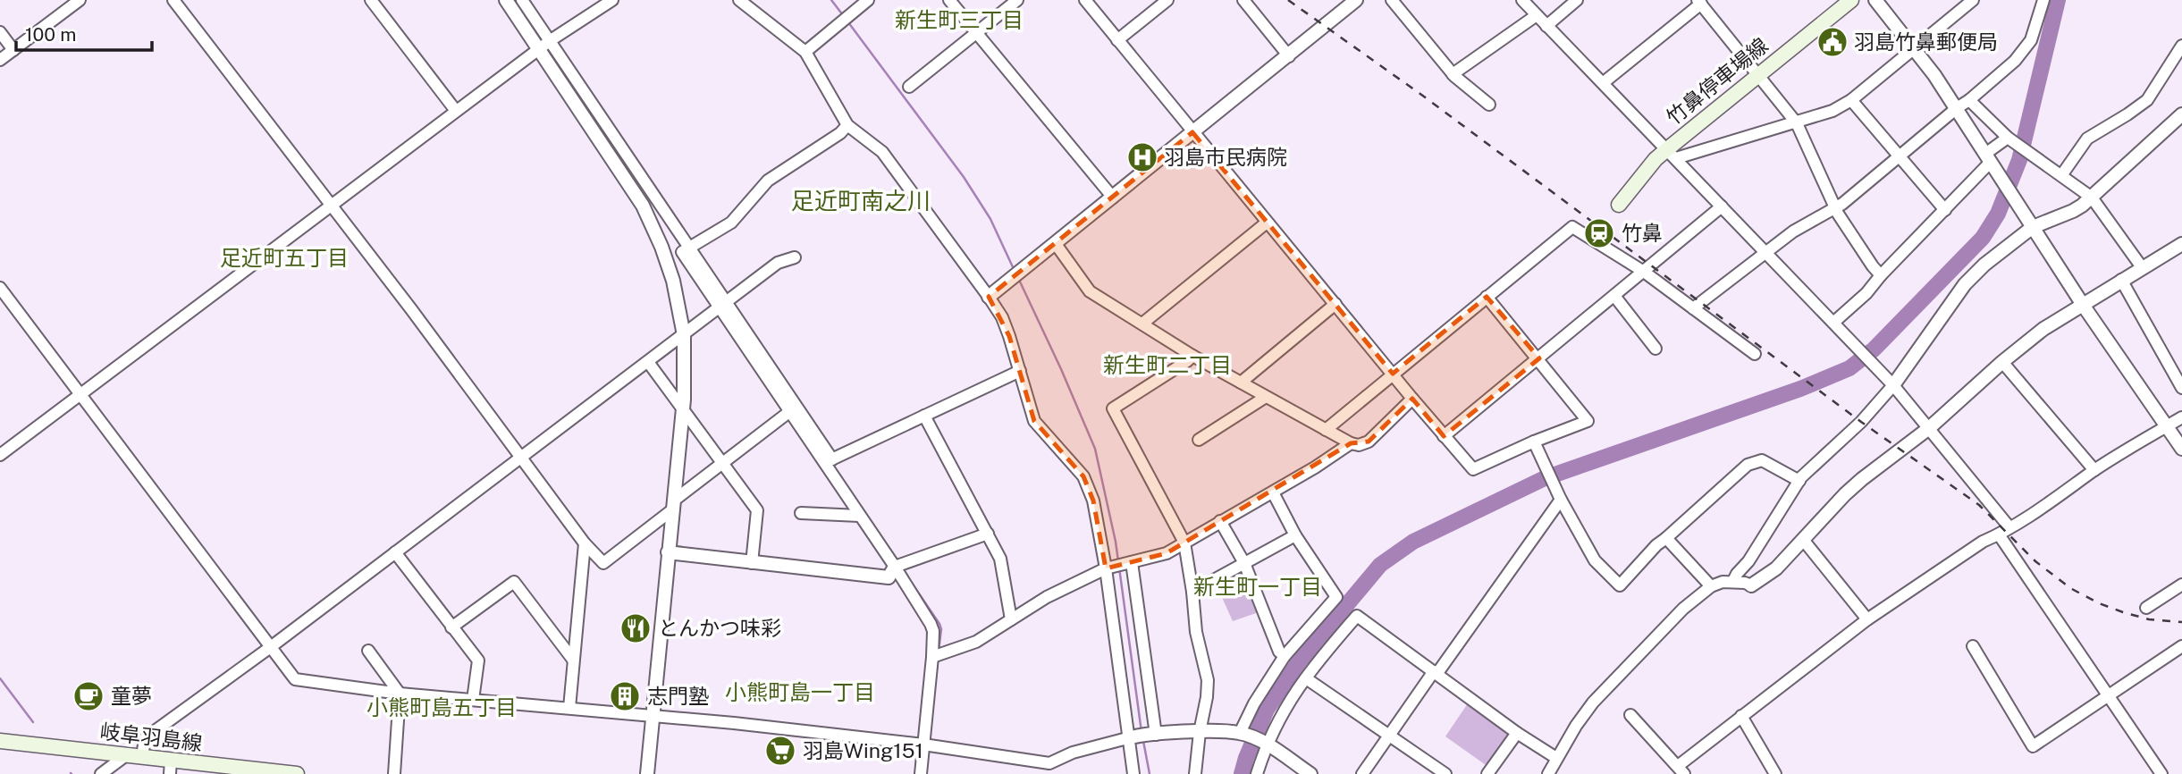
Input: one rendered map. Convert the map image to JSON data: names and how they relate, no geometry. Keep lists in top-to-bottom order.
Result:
{
  "streets": {
    "main road": ["竹鼻停車場線", "岐阜羽島線"]
  },
  "districts": [
    "新生町三丁目",
    "足近町南之川",
    "足近町五丁目",
    "新生町二丁目",
    "新生町一丁目",
    "小熊町島一丁目",
    "小熊町島五丁目"
  ],
  "places": {
    "public building": ["羽島竹鼻郵便局"],
    "hospital": ["羽島市民病院"],
    "station": ["竹鼻"],
    "restaurant": ["とんかつ味彩"],
    "cafe": ["童夢"],
    "building": ["志門塾"],
    "supermarket": ["羽島Wing151"]
  },
  "scale_bar": "100 m"
}
